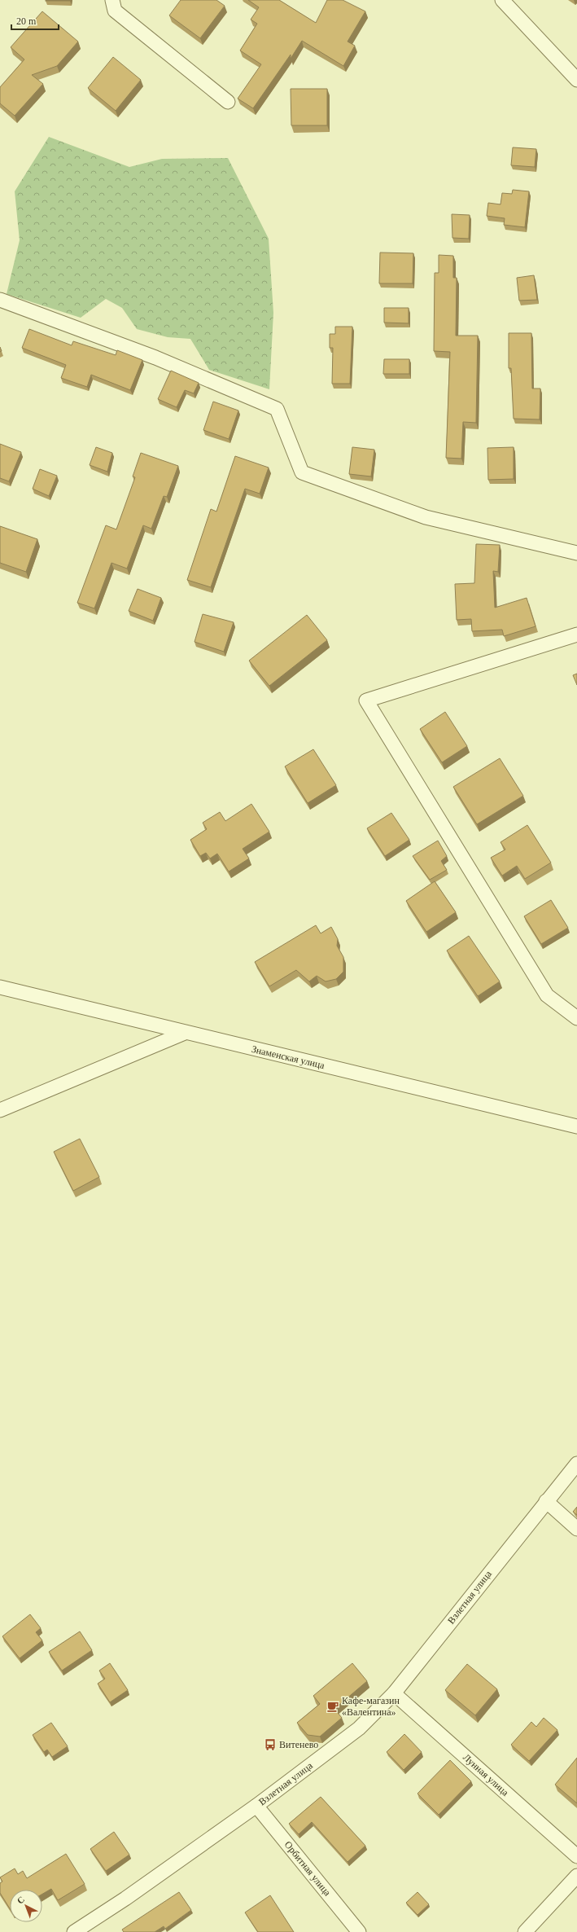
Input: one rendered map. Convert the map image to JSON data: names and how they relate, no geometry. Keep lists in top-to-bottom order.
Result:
{
  "streets": {
    "street": [
      "Знаменская улица",
      "Взлетная улица",
      "Лунная улица",
      "Орбитная улица"
    ]
  },
  "crossings": [
    ["Взлетная улица", "Лунная улица"],
    ["Взлетная улица", "Орбитная улица"]
  ],
  "places": {
    "cafe": ["Кафе-магазин «Валентина»"],
    "bus stop": ["Витенево"]
  },
  "scale_bar": "20 m",
  "north": "top left"
}
